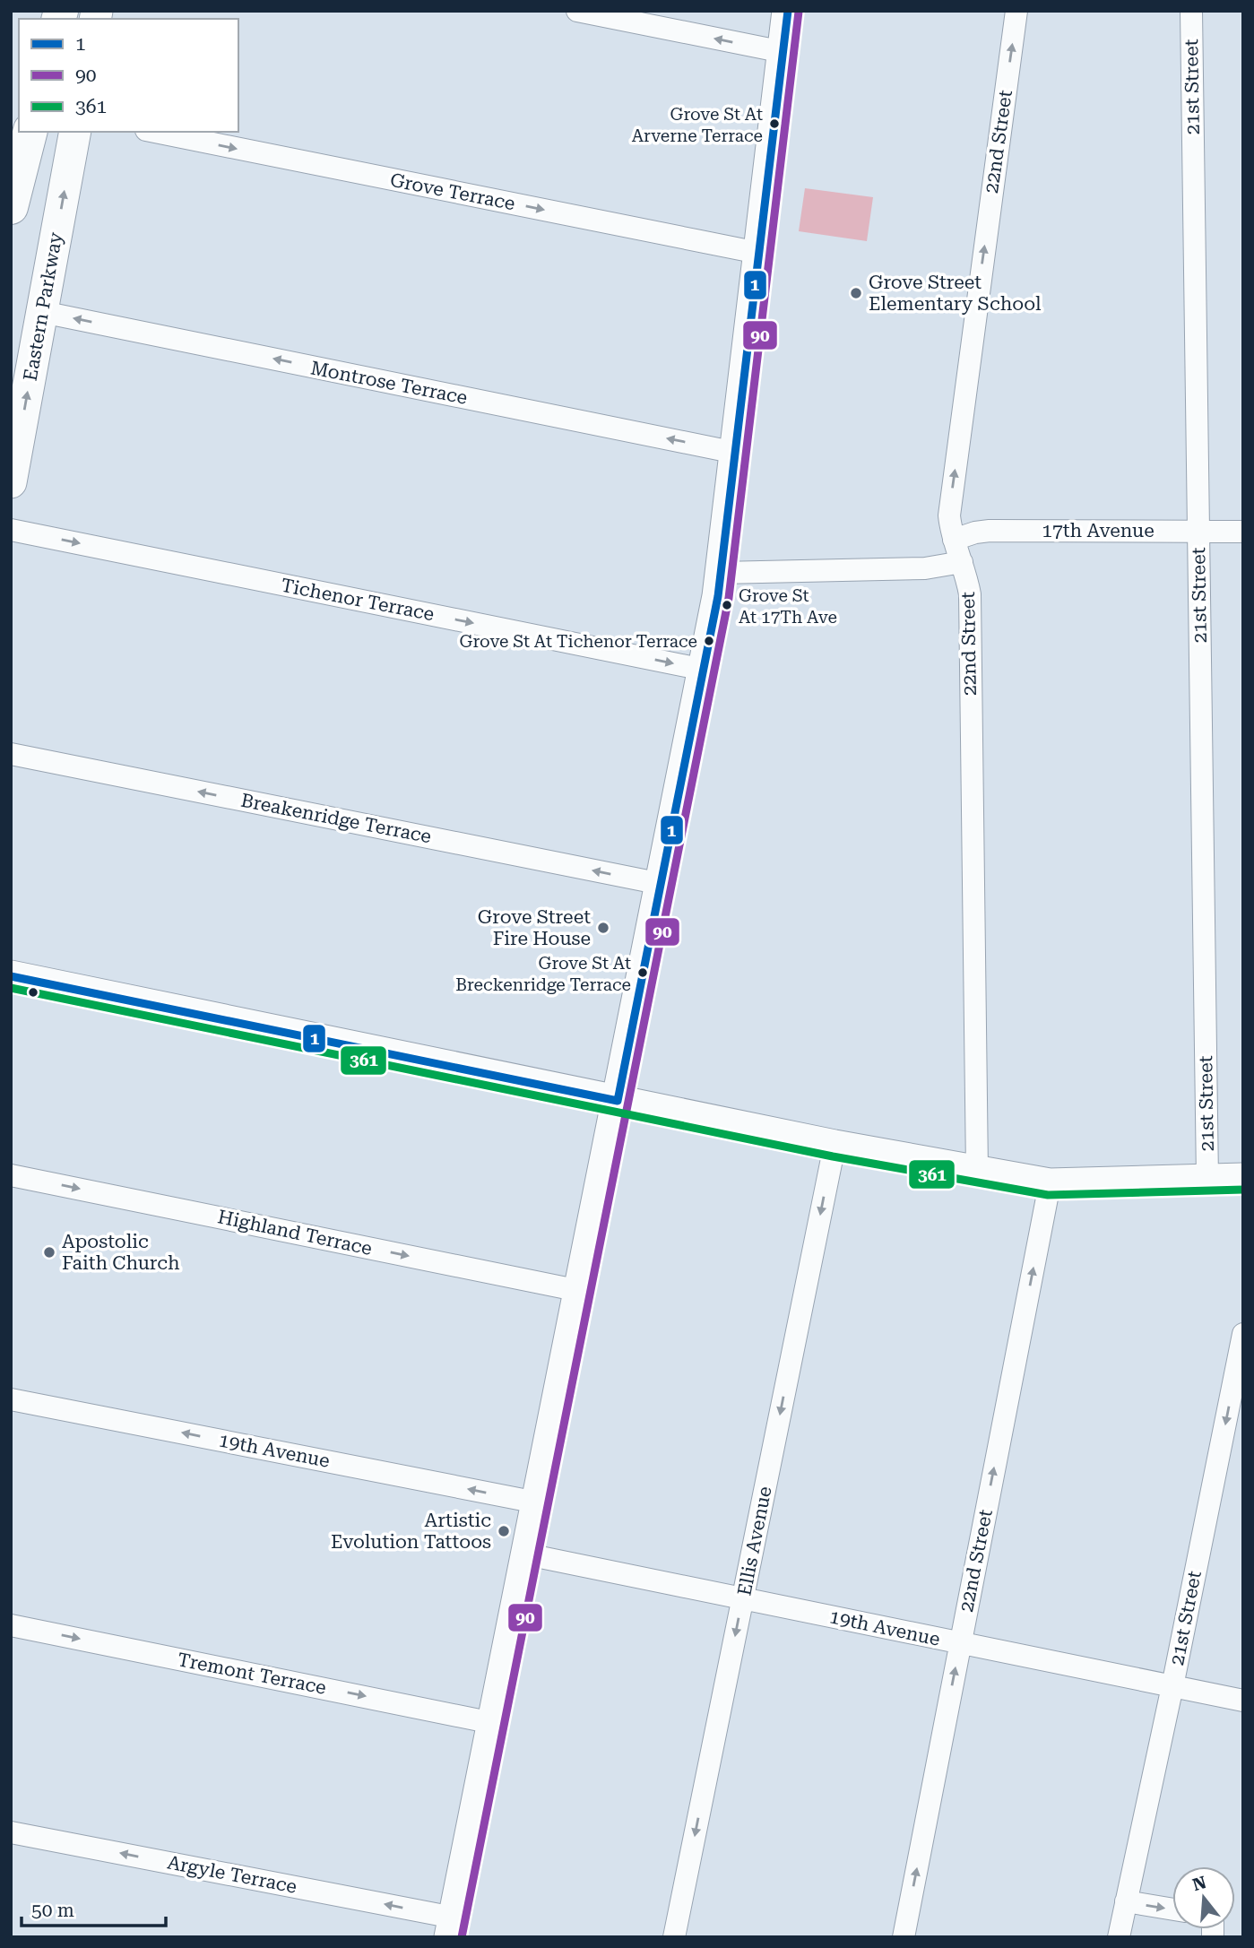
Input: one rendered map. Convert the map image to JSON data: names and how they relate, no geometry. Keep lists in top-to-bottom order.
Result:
{
  "streets": {
    "main road": ["Eastern Parkway"],
    "street": [
      "21st Street",
      "22nd Street",
      "Grove Terrace",
      "Montrose Terrace",
      "17th Avenue",
      "Tichenor Terrace",
      "Breakenridge Terrace",
      "Highland Terrace",
      "19th Avenue",
      "Ellis Avenue",
      "Tremont Terrace",
      "Argyle Terrace"
    ]
  },
  "crossings": [
    ["21st Street", "17th Avenue"],
    ["21st Street", "19th Avenue"],
    ["22nd Street", "17th Avenue"],
    ["22nd Street", "19th Avenue"],
    ["Eastern Parkway", "Montrose Terrace"],
    ["19th Avenue", "Ellis Avenue"]
  ],
  "one_way": [
    "22nd Street",
    "Grove Terrace",
    "Eastern Parkway",
    "Montrose Terrace",
    "Tichenor Terrace",
    "Breakenridge Terrace",
    "Highland Terrace",
    "19th Avenue",
    "Ellis Avenue",
    "Tremont Terrace",
    "Argyle Terrace"
  ],
  "places": [
    "Grove St At Arverne Terrace",
    "Grove Street Elementary School",
    "Grove St At 17Th Ave",
    "Grove St At Tichenor Terrace",
    "Grove Street Fire House",
    "Grove St At Breckenridge Terrace",
    "Apostolic Faith Church",
    "Artistic Evolution Tattoos"
  ],
  "lines": ["transit line 1", "transit line 90", "transit line 361"],
  "legend": ["1", "90", "361"],
  "scale_bar": "50 m",
  "north": "top"
}
